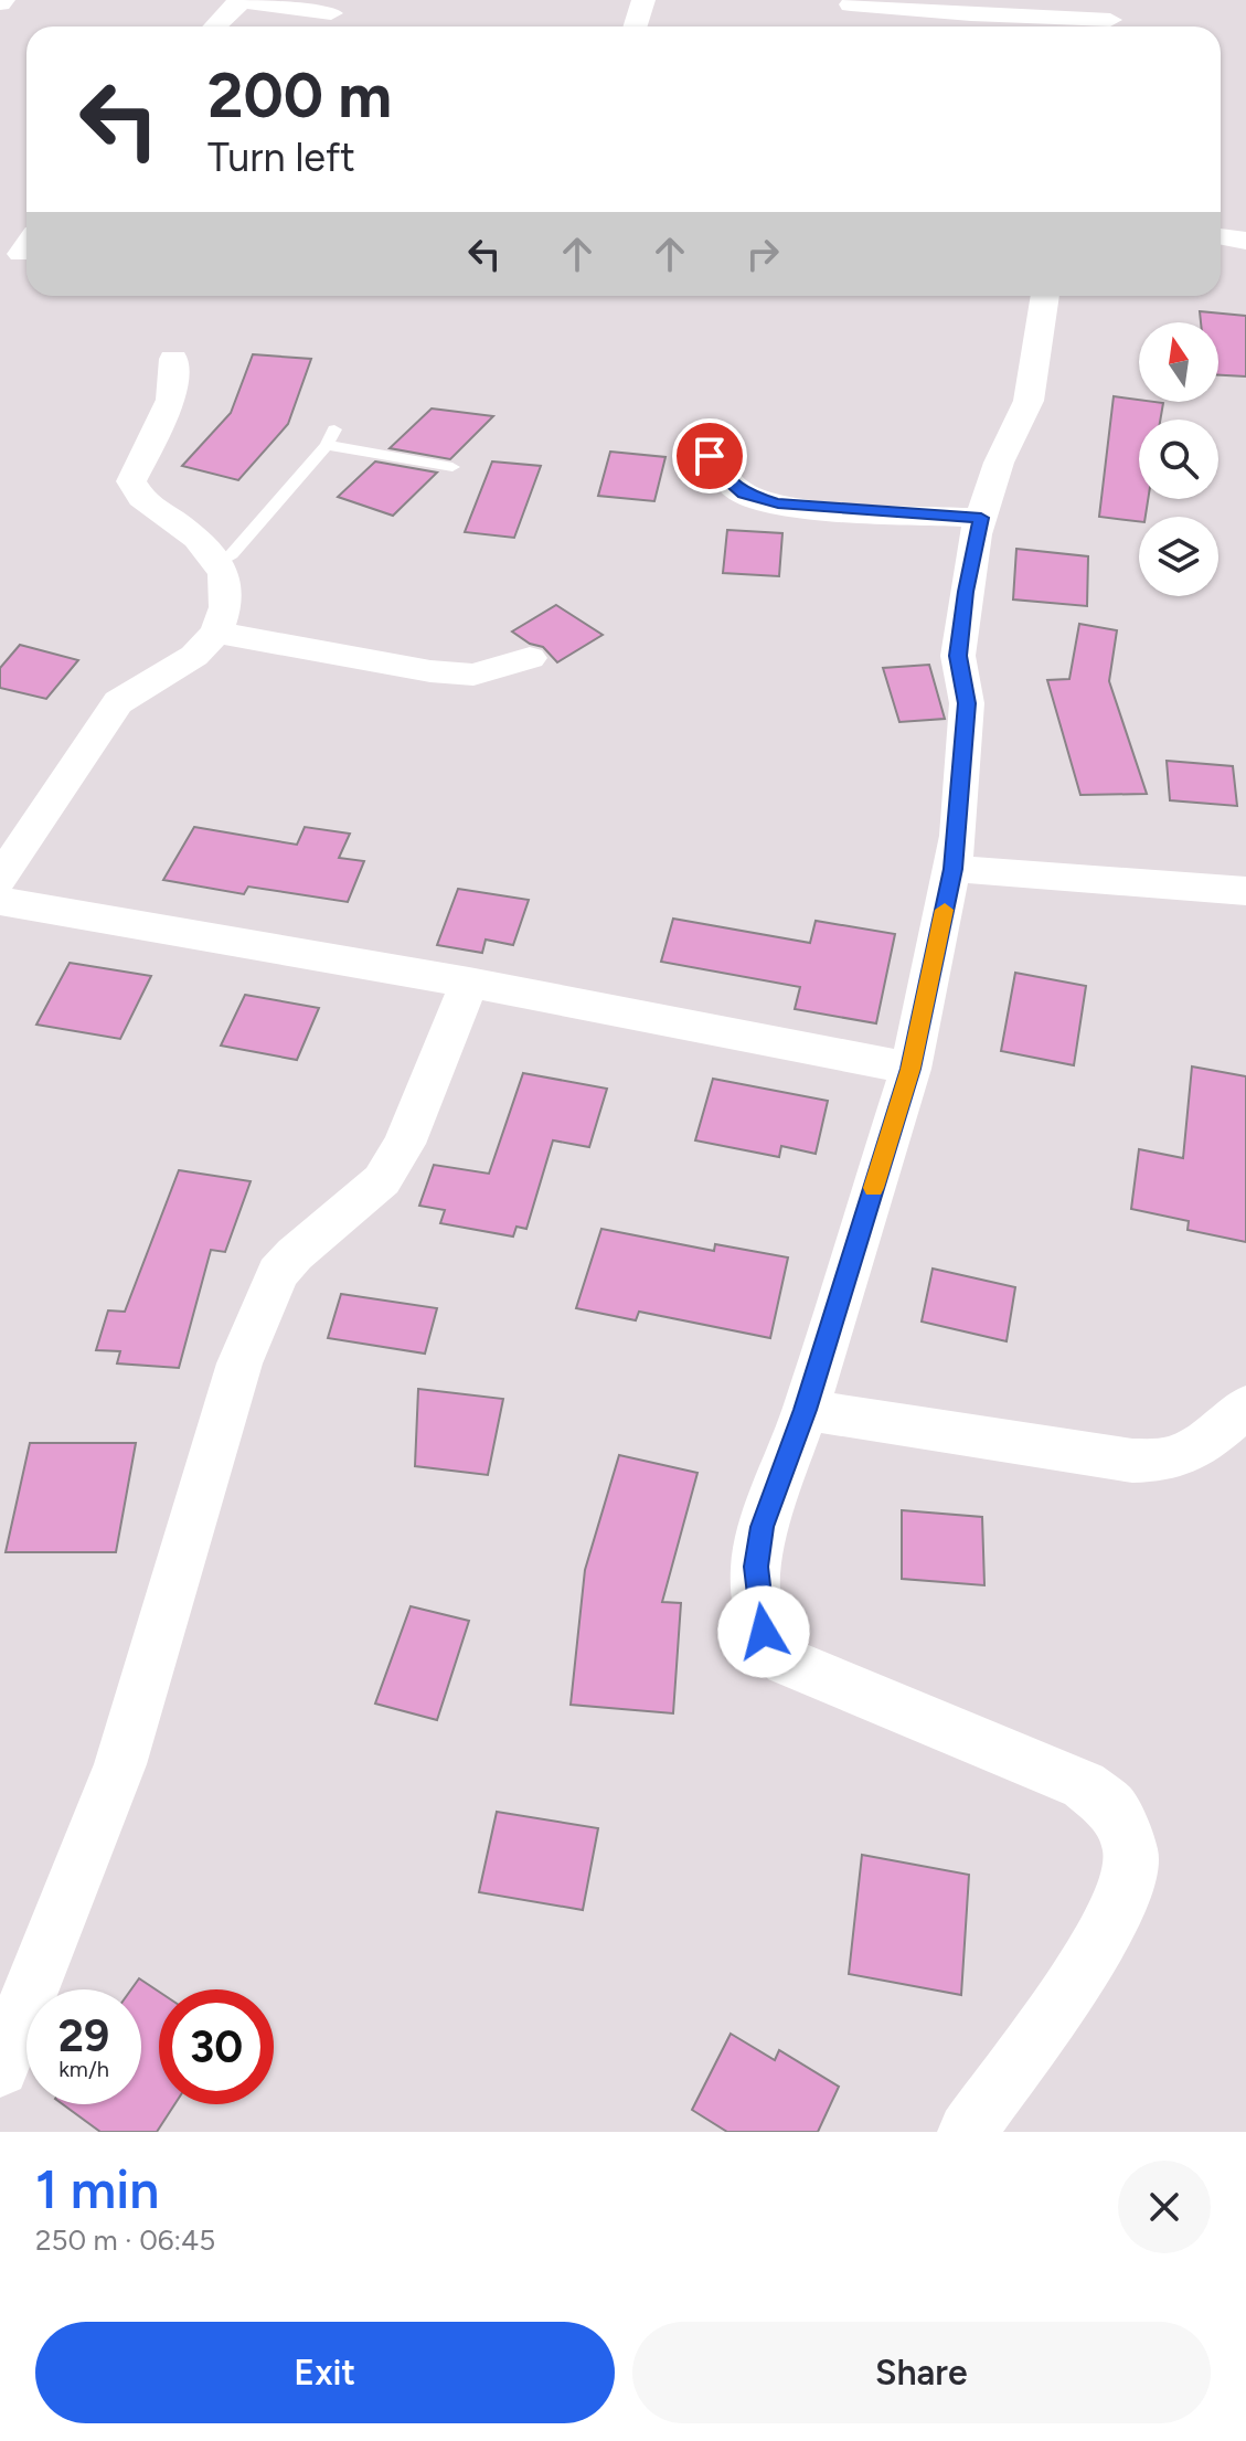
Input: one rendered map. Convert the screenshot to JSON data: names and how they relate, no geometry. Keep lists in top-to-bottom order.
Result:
{
  "north": "top",
  "page": {
    "turn": ["200 m", "Turn left"],
    "speed": "29 km/h",
    "limit": "30",
    "heading": ["1 min", "250 m · 06:45"],
    "buttons": ["Exit", "Share"]
  }
}
